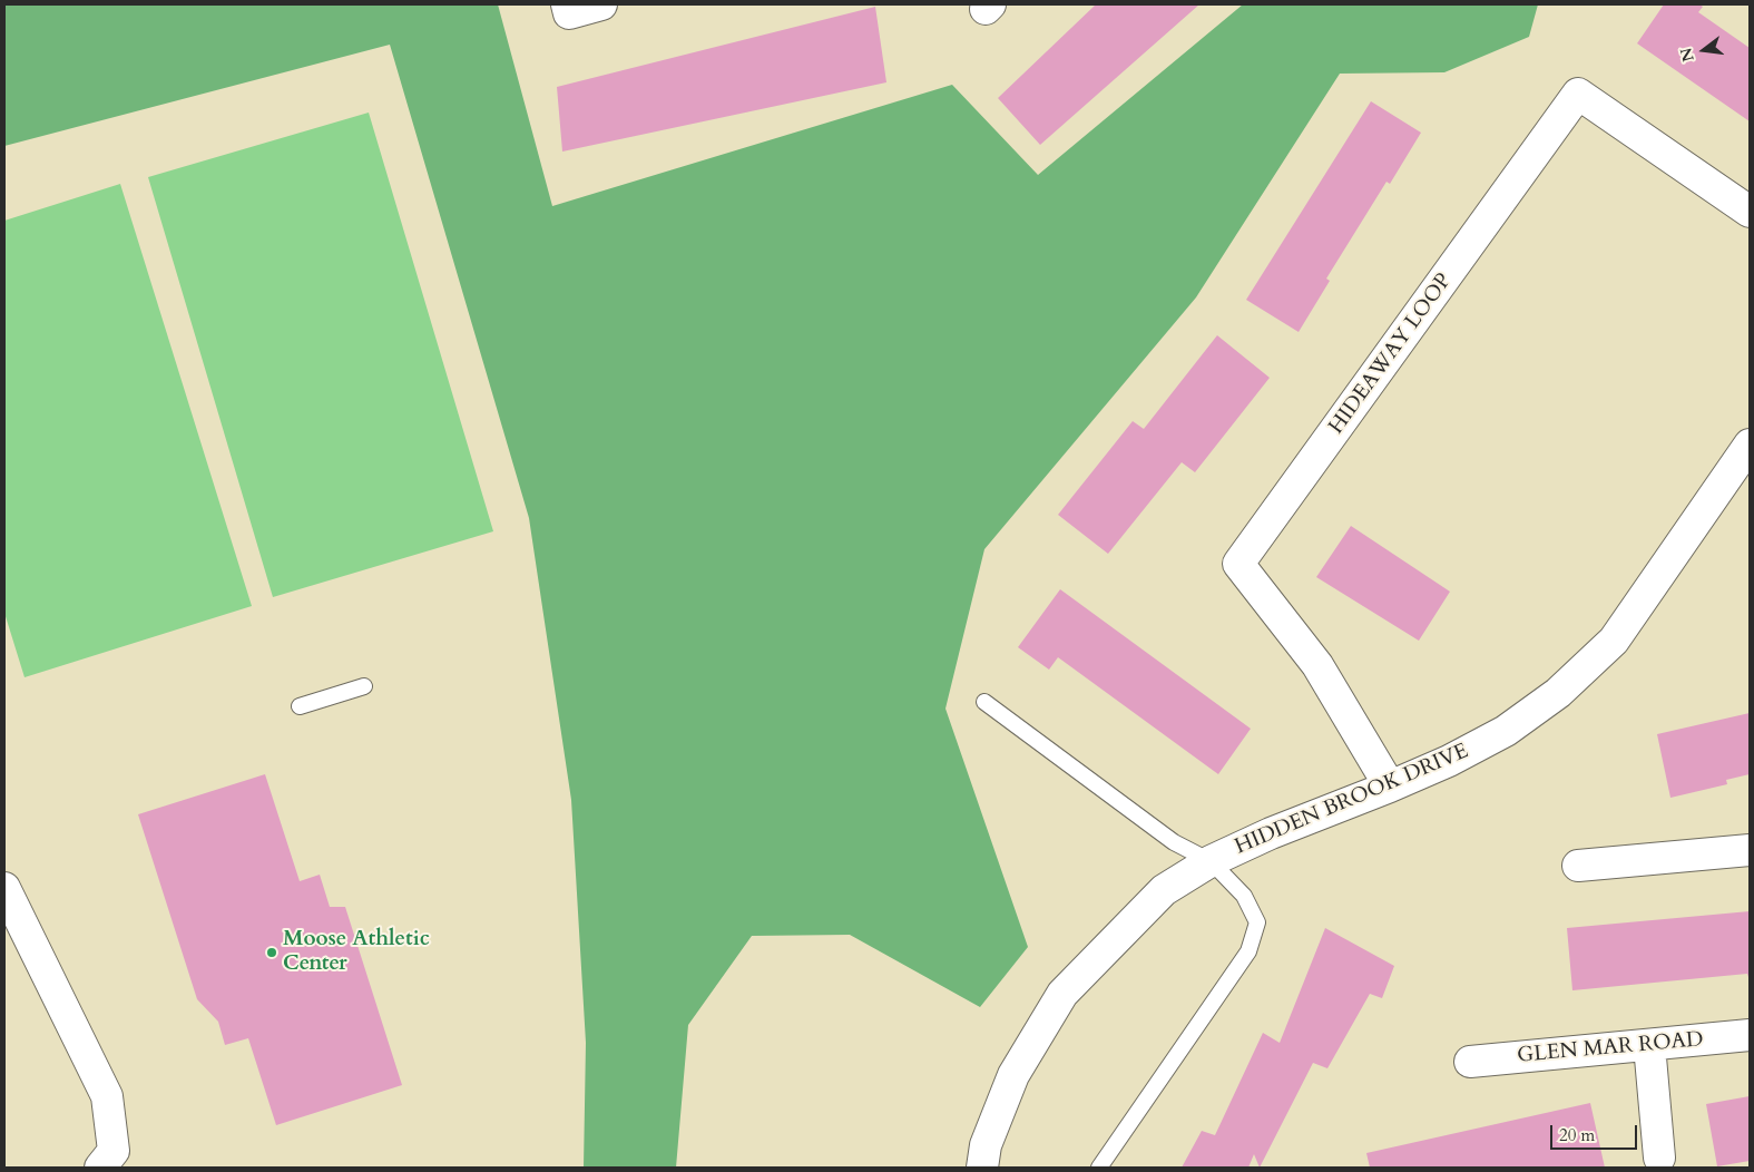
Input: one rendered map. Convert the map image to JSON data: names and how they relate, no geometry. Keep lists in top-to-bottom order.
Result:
{
  "streets": {
    "street": ["HIDEAWAY LOOP", "HIDDEN BROOK DRIVE", "GLEN MAR ROAD"]
  },
  "crossings": [
    ["HIDEAWAY LOOP", "HIDDEN BROOK DRIVE"]
  ],
  "places": ["Moose Athletic Center"],
  "scale_bar": "20 m",
  "north": "left"
}
